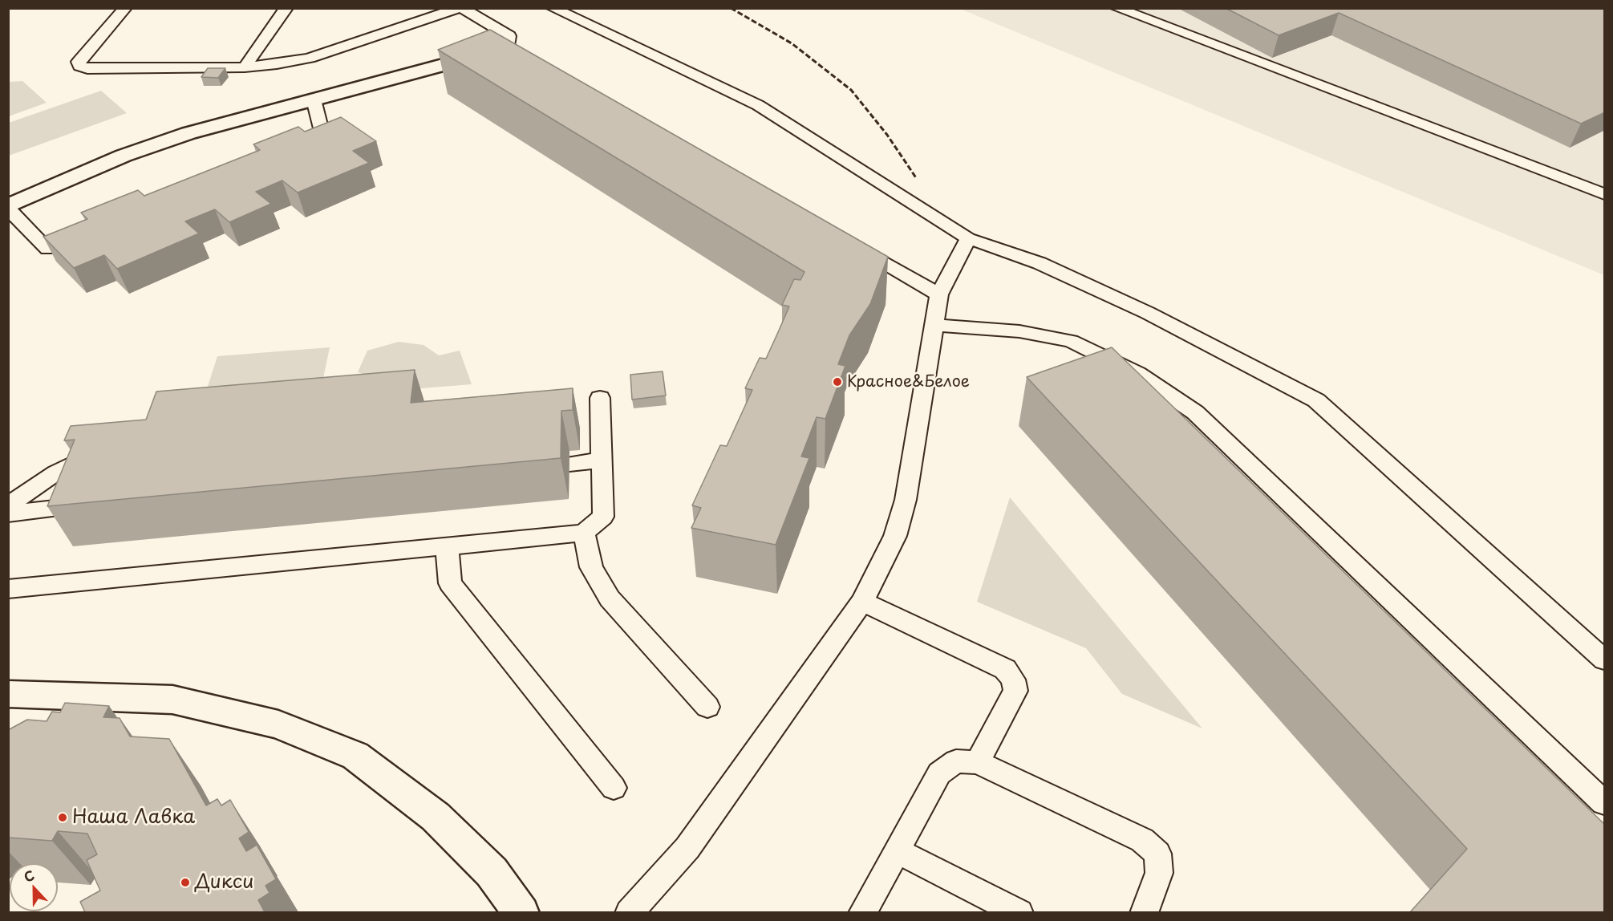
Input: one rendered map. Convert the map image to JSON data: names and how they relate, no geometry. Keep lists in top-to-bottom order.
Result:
{
  "places": ["Красное&Белое", "Наша Лавка", "Дикси"],
  "north": "top"
}
